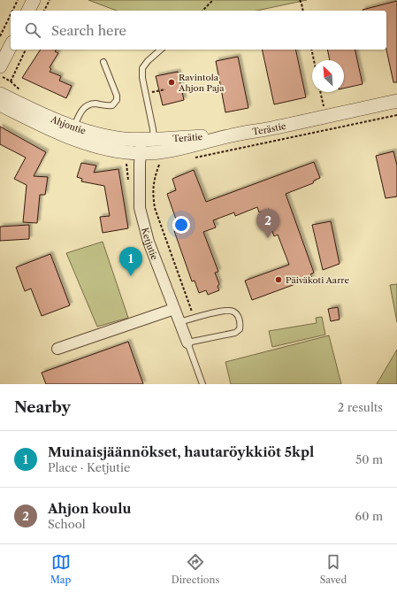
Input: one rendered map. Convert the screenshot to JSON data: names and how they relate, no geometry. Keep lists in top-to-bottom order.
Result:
{
  "streets": {
    "street": [
      "Ahjontie",
      "Terästie",
      "Terätie",
      "Ketjutie"
    ]
  },
  "crossings": [
    ["Ahjontie", "Terästie"],
    ["Ahjontie", "Terätie"],
    ["Ahjontie", "Ketjutie"],
    ["Terästie", "Terätie"],
    ["Terästie", "Ketjutie"],
    ["Terätie", "Ketjutie"]
  ],
  "places": ["Ravintola Ahjon Paja", "Päiväkoti Aarre"],
  "north": "top left",
  "page": {
    "search": "Search here",
    "pins": ["2", "1"],
    "heading": ["Nearby", "2 results"],
    "list": [
      {
        "mark": "1",
        "name": "Muinaisjäännökset, hautaröykkiöt 5kpl",
        "note": "Place · Ketjutie",
        "value": "50 m"
      },
      {
        "mark": "2",
        "name": "Ahjon koulu",
        "note": "School",
        "value": "60 m"
      }
    ],
    "nav": ["Map", "Directions", "Saved"]
  }
}
